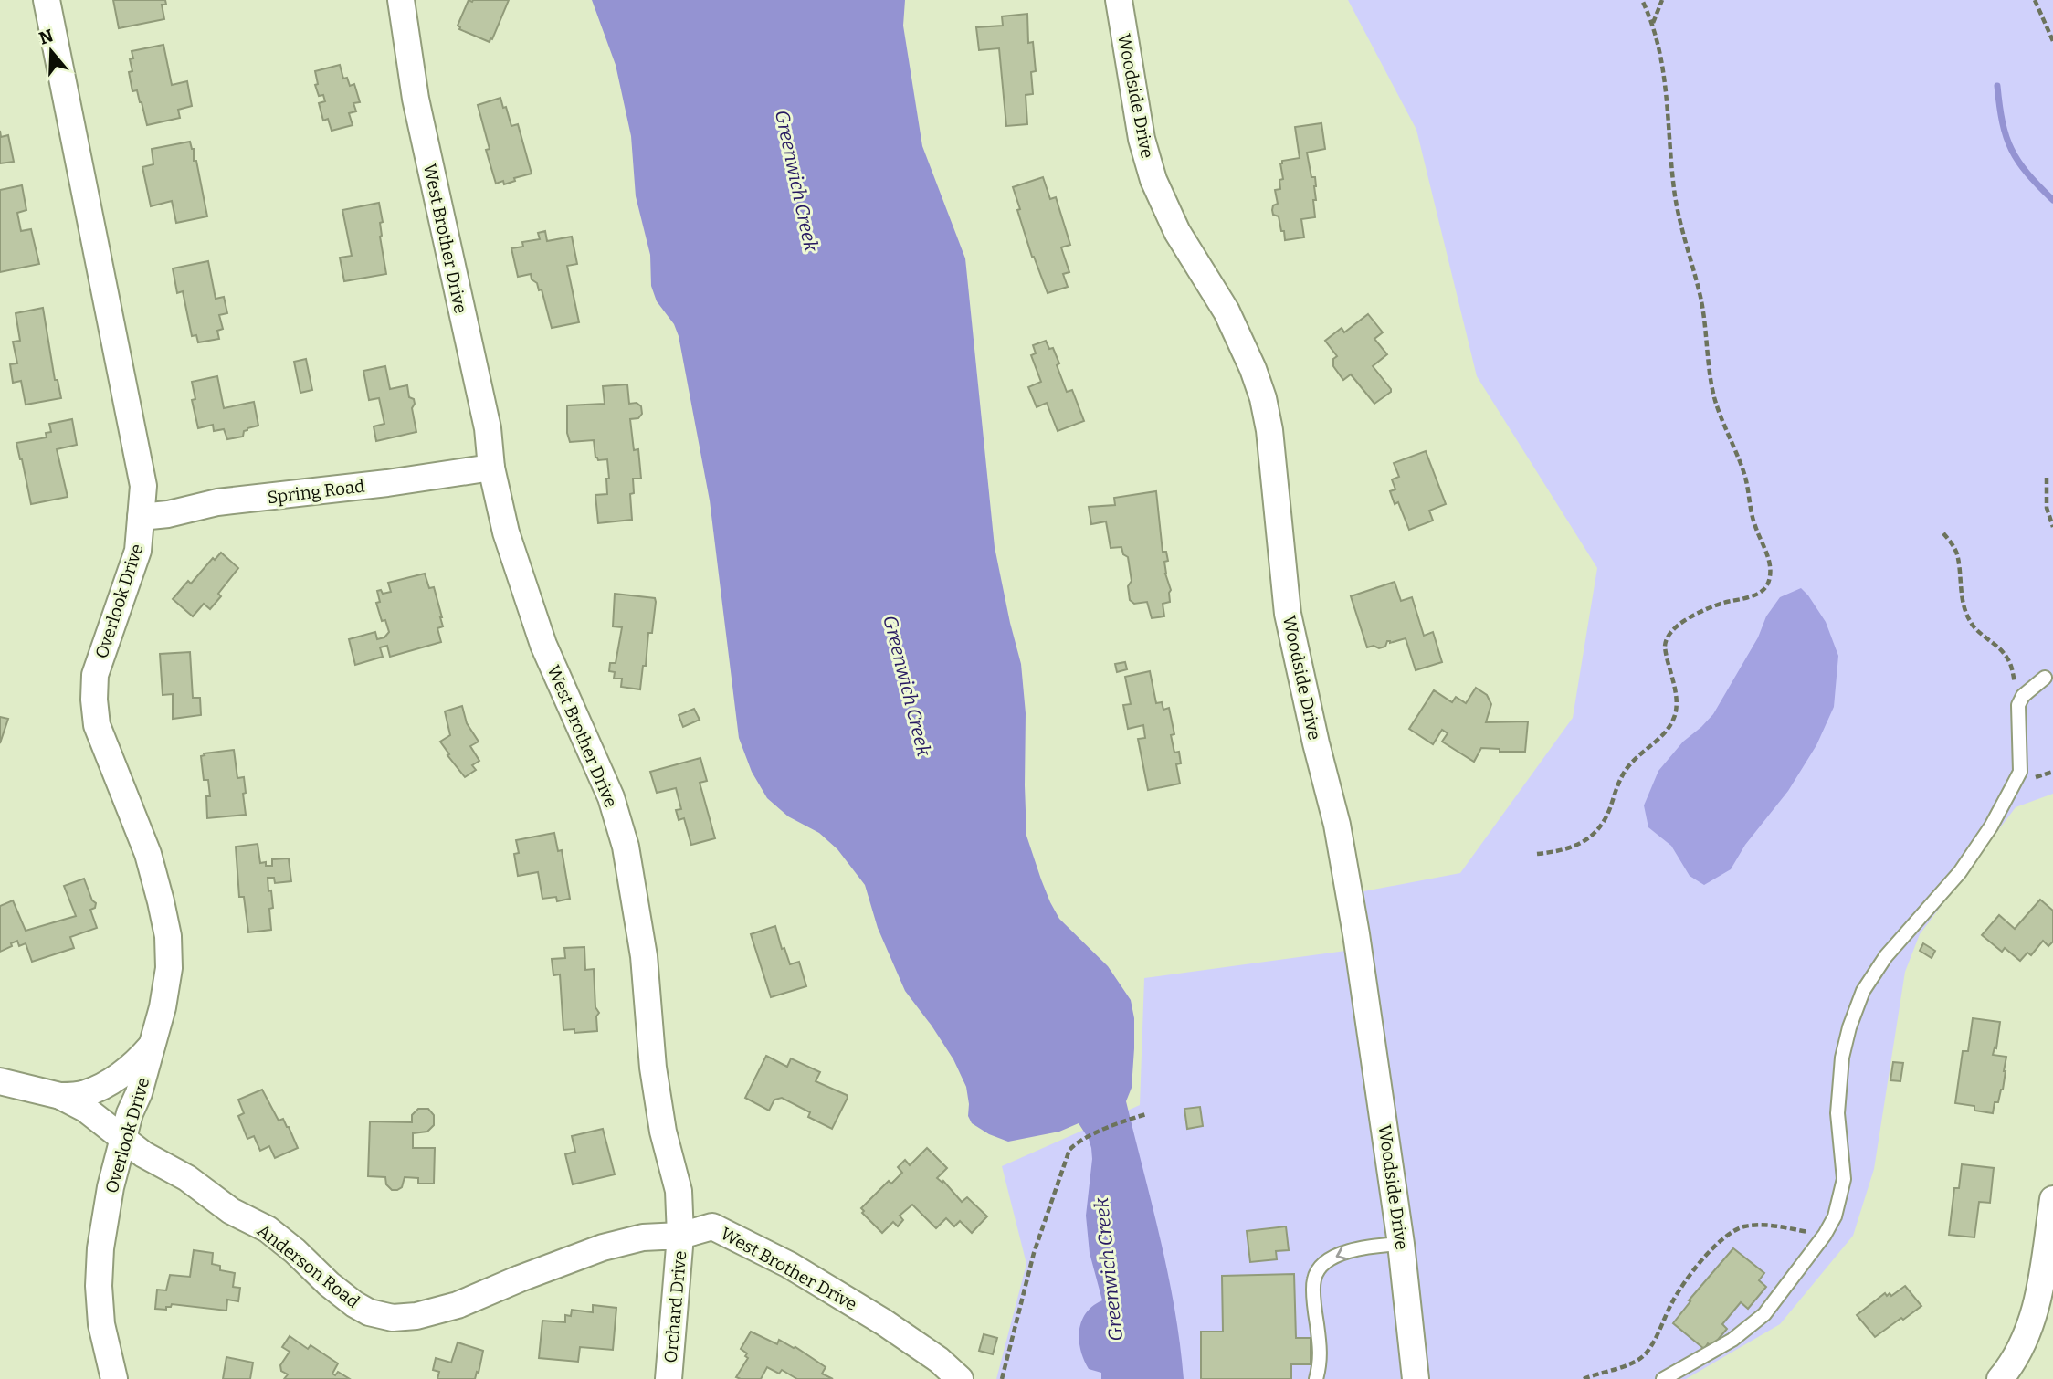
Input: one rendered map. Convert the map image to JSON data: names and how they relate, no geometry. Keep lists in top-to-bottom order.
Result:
{
  "streets": {
    "street": [
      "Woodside Drive",
      "West Brother Drive",
      "Spring Road",
      "Overlook Drive",
      "Anderson Road",
      "Orchard Drive"
    ]
  },
  "crossings": [
    ["West Brother Drive", "Spring Road"],
    ["West Brother Drive", "Anderson Road"],
    ["West Brother Drive", "Orchard Drive"],
    ["Spring Road", "Overlook Drive"],
    ["Overlook Drive", "Anderson Road"],
    ["Anderson Road", "Orchard Drive"]
  ],
  "water": ["Greenwich Creek"],
  "north": "top"
}
